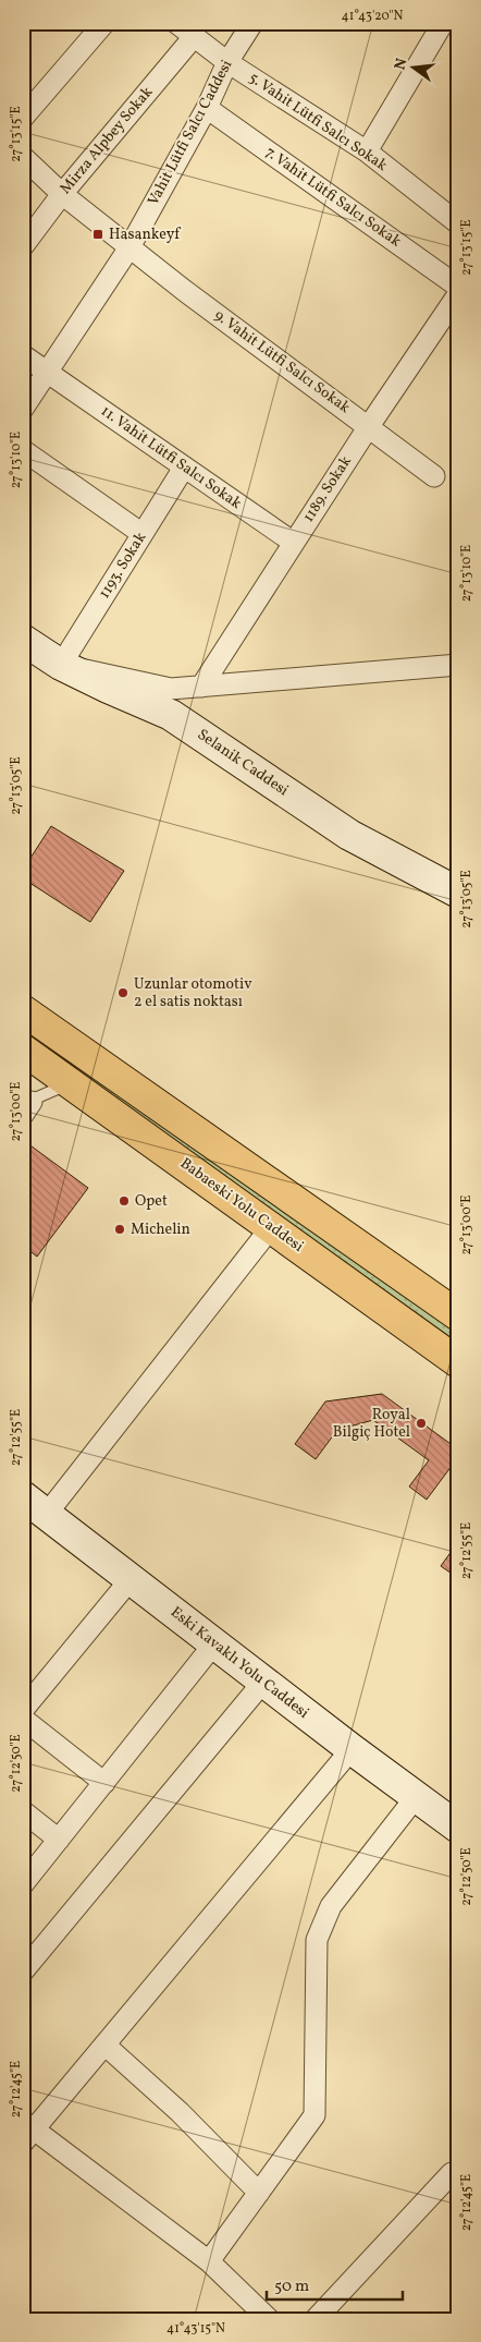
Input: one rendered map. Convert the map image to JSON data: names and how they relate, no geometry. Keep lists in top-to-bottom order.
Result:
{
  "streets": {
    "highway": ["Babaeski Yolu Caddesi"],
    "street": [
      "5. Vahit Lütfi Salcı Sokak",
      "Vahit Lütfi Salcı Caddesi",
      "Mirza Alpbey Sokak",
      "7. Vahit Lütfi Salcı Sokak",
      "9. Vahit Lütfi Salcı Sokak",
      "11. Vahit Lütfi Salcı Sokak",
      "1189. Sokak",
      "1193. Sokak",
      "Selanik Caddesi",
      "Eski Kavaklı Yolu Caddesi"
    ]
  },
  "crossings": [
    ["5. Vahit Lütfi Salcı Sokak", "Vahit Lütfi Salcı Caddesi"],
    ["5. Vahit Lütfi Salcı Sokak", "Mirza Alpbey Sokak"],
    ["Vahit Lütfi Salcı Caddesi", "7. Vahit Lütfi Salcı Sokak"],
    ["Vahit Lütfi Salcı Caddesi", "9. Vahit Lütfi Salcı Sokak"],
    ["Vahit Lütfi Salcı Caddesi", "11. Vahit Lütfi Salcı Sokak"],
    ["Mirza Alpbey Sokak", "9. Vahit Lütfi Salcı Sokak"],
    ["9. Vahit Lütfi Salcı Sokak", "1189. Sokak"],
    ["11. Vahit Lütfi Salcı Sokak", "1189. Sokak"],
    ["11. Vahit Lütfi Salcı Sokak", "1193. Sokak"],
    ["1193. Sokak", "Selanik Caddesi"]
  ],
  "places": {
    "transit": ["Hasankeyf"],
    "other": [
      "Uzunlar otomotiv 2 el satis noktası",
      "Opet",
      "Michelin",
      "Royal Bilgiç Hotel"
    ]
  },
  "scale_bar": "50 m",
  "north": "left",
  "coordinates": [
    "41°43'20\"N",
    "27°13'15\"E",
    "27°13'10\"E",
    "27°13'05\"E",
    "27°13'00\"E",
    "27°12'55\"E",
    "27°12'50\"E",
    "27°12'45\"E",
    "41°43'15\"N"
  ]
}
